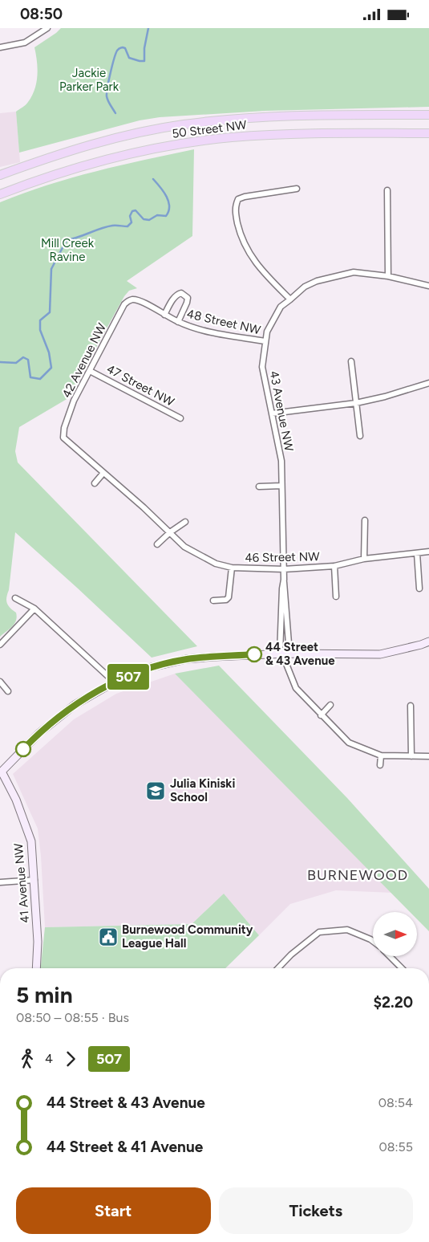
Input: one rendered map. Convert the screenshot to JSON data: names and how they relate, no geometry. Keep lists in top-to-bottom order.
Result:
{
  "streets": {
    "main road": ["50 Street NW"],
    "street": [
      "48 Street NW",
      "42 Avenue NW",
      "47 Street NW",
      "43 Avenue NW",
      "46 Street NW",
      "41 Avenue NW"
    ]
  },
  "crossings": [
    ["48 Street NW", "42 Avenue NW"],
    ["48 Street NW", "43 Avenue NW"],
    ["42 Avenue NW", "47 Street NW"],
    ["42 Avenue NW", "46 Street NW"],
    ["43 Avenue NW", "46 Street NW"]
  ],
  "districts": ["BURNEWOOD"],
  "parks": ["Jackie Parker Park", "Mill Creek Ravine"],
  "places": {
    "other": ["44 Street & 43 Avenue"],
    "school or university": ["Julia Kiniski School"],
    "public building": ["Burnewood Community League Hall"]
  },
  "lines": ["bus line 507"],
  "north": "right",
  "page": {
    "status": "08:50",
    "on_map": "507",
    "heading": ["5 min", "08:50 – 08:55 · Bus", "$2.20"],
    "legs": ["4", "507"],
    "list": [
      {
        "name": "44 Street & 43 Avenue",
        "value": "08:54"
      },
      {
        "name": "44 Street & 41 Avenue",
        "value": "08:55"
      }
    ],
    "buttons": ["Start", "Tickets"]
  }
}
